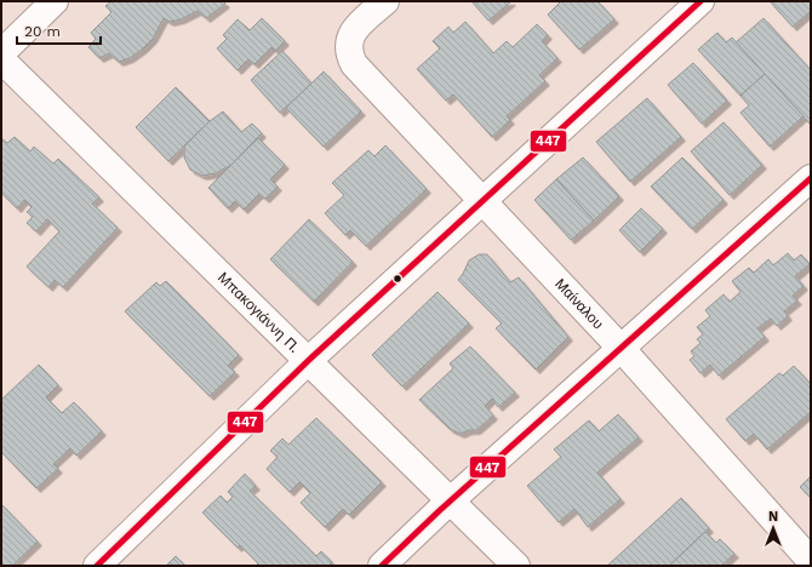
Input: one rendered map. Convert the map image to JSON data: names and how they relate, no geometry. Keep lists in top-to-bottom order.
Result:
{
  "streets": {
    "street": ["Μαίναλου", "Μπακογιάννη Π."]
  },
  "lines": ["transit line 447"],
  "scale_bar": "20 m",
  "north": "top"
}
